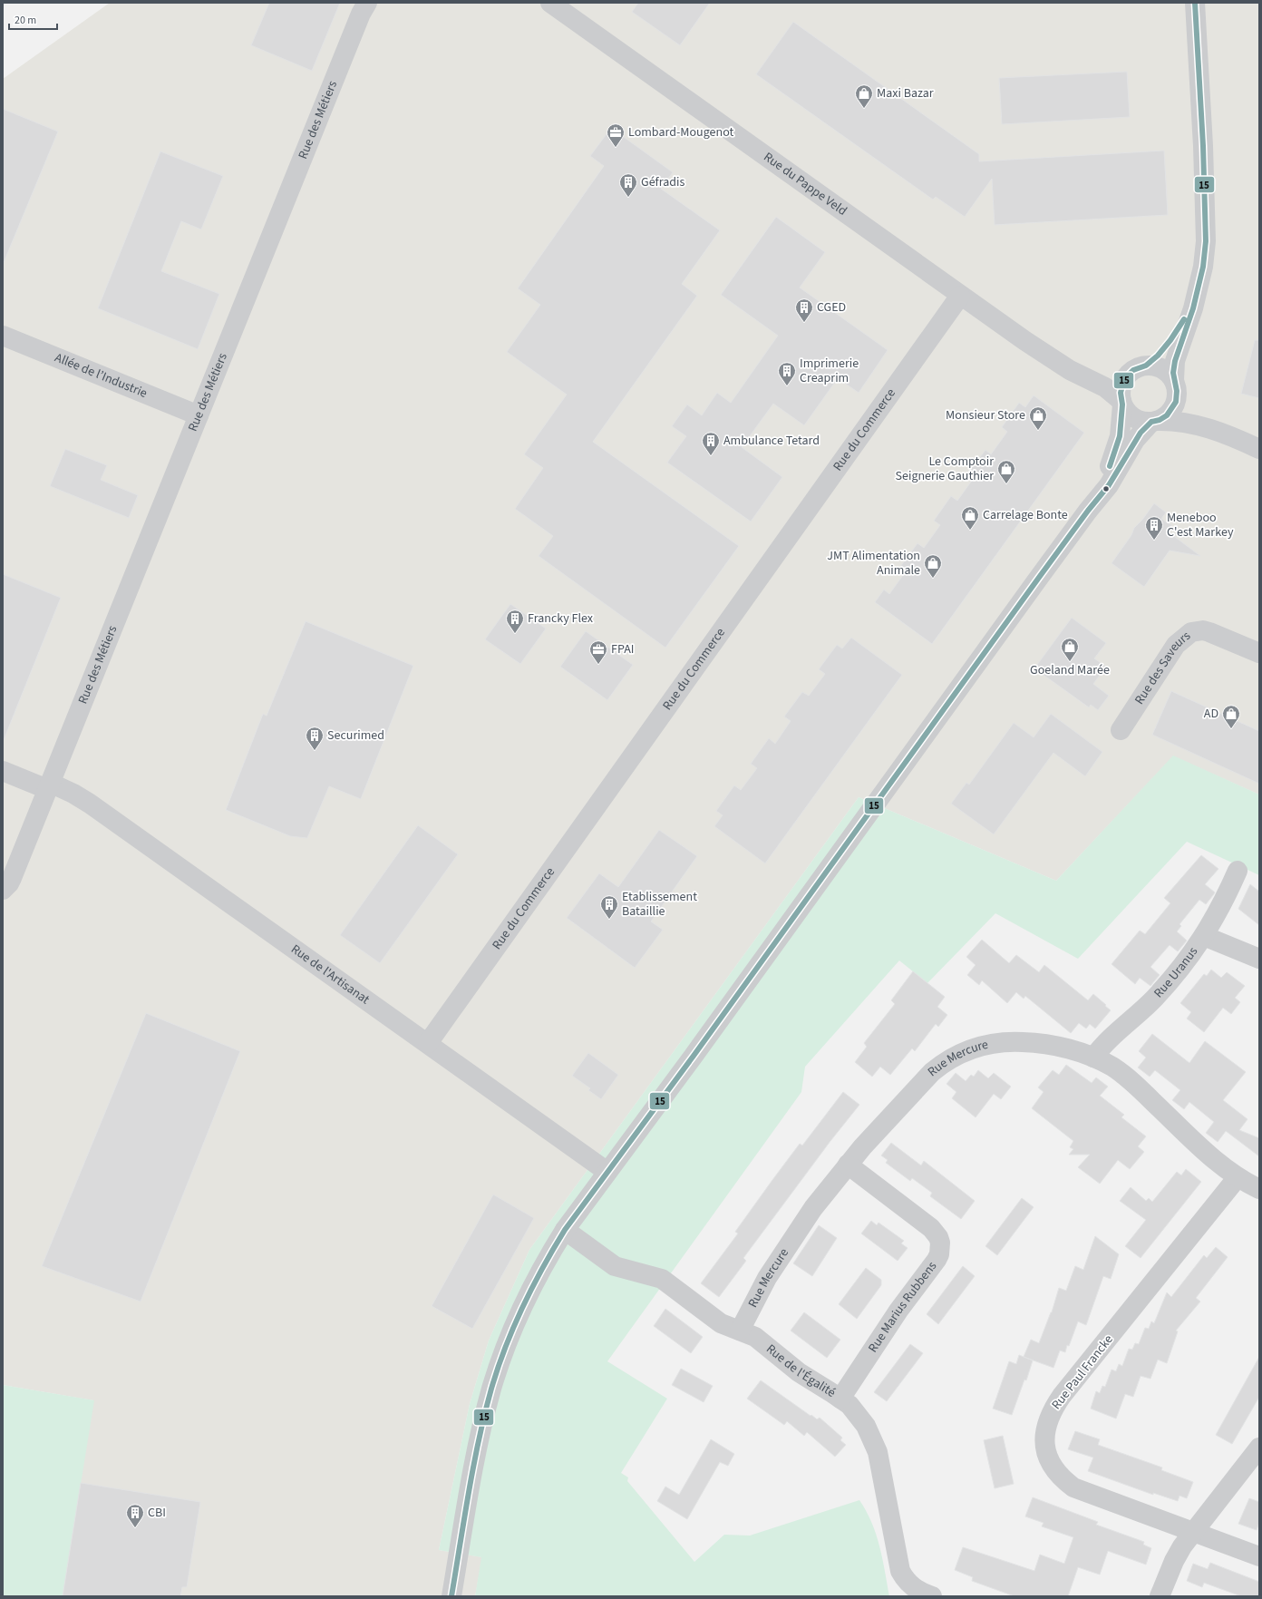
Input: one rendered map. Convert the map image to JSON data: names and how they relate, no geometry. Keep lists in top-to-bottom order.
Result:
{
  "streets": {
    "street": [
      "Rue des Métiers",
      "Rue du Pappe Veld",
      "Allée de l’Industrie",
      "Rue du Commerce",
      "Rue des Saveurs",
      "Rue Uranus",
      "Rue de l'Artisanat",
      "Rue Mercure",
      "Rue Marius Rubbens",
      "Rue de l'Égalité",
      "Rue Paul Francke"
    ]
  },
  "crossings": [
    ["Rue des Métiers", "Allée de l’Industrie"],
    ["Rue des Métiers", "Rue de l'Artisanat"],
    ["Rue du Pappe Veld", "Rue du Commerce"],
    ["Rue du Commerce", "Rue de l'Artisanat"],
    ["Rue Uranus", "Rue Mercure"],
    ["Rue Mercure", "Rue Marius Rubbens"],
    ["Rue Mercure", "Rue de l'Égalité"],
    ["Rue Mercure", "Rue Paul Francke"],
    ["Rue Marius Rubbens", "Rue de l'Égalité"]
  ],
  "places": {
    "shop": [
      "Maxi Bazar",
      "Monsieur Store",
      "Le Comptoir Seignerie Gauthier",
      "Carrelage Bonte",
      "JMT Alimentation Animale",
      "Goeland Marée",
      "AD"
    ],
    "office": ["Lombard-Mougenot", "FPAI"],
    "building": [
      "Géfradis",
      "CGED",
      "Imprimerie Creaprim",
      "Ambulance Tetard",
      "Meneboo C'est Markey",
      "Francky Flex",
      "Securimed",
      "Etablissement Bataillie",
      "CBI"
    ]
  },
  "lines": ["transit line 15"],
  "scale_bar": "20 m"
}
